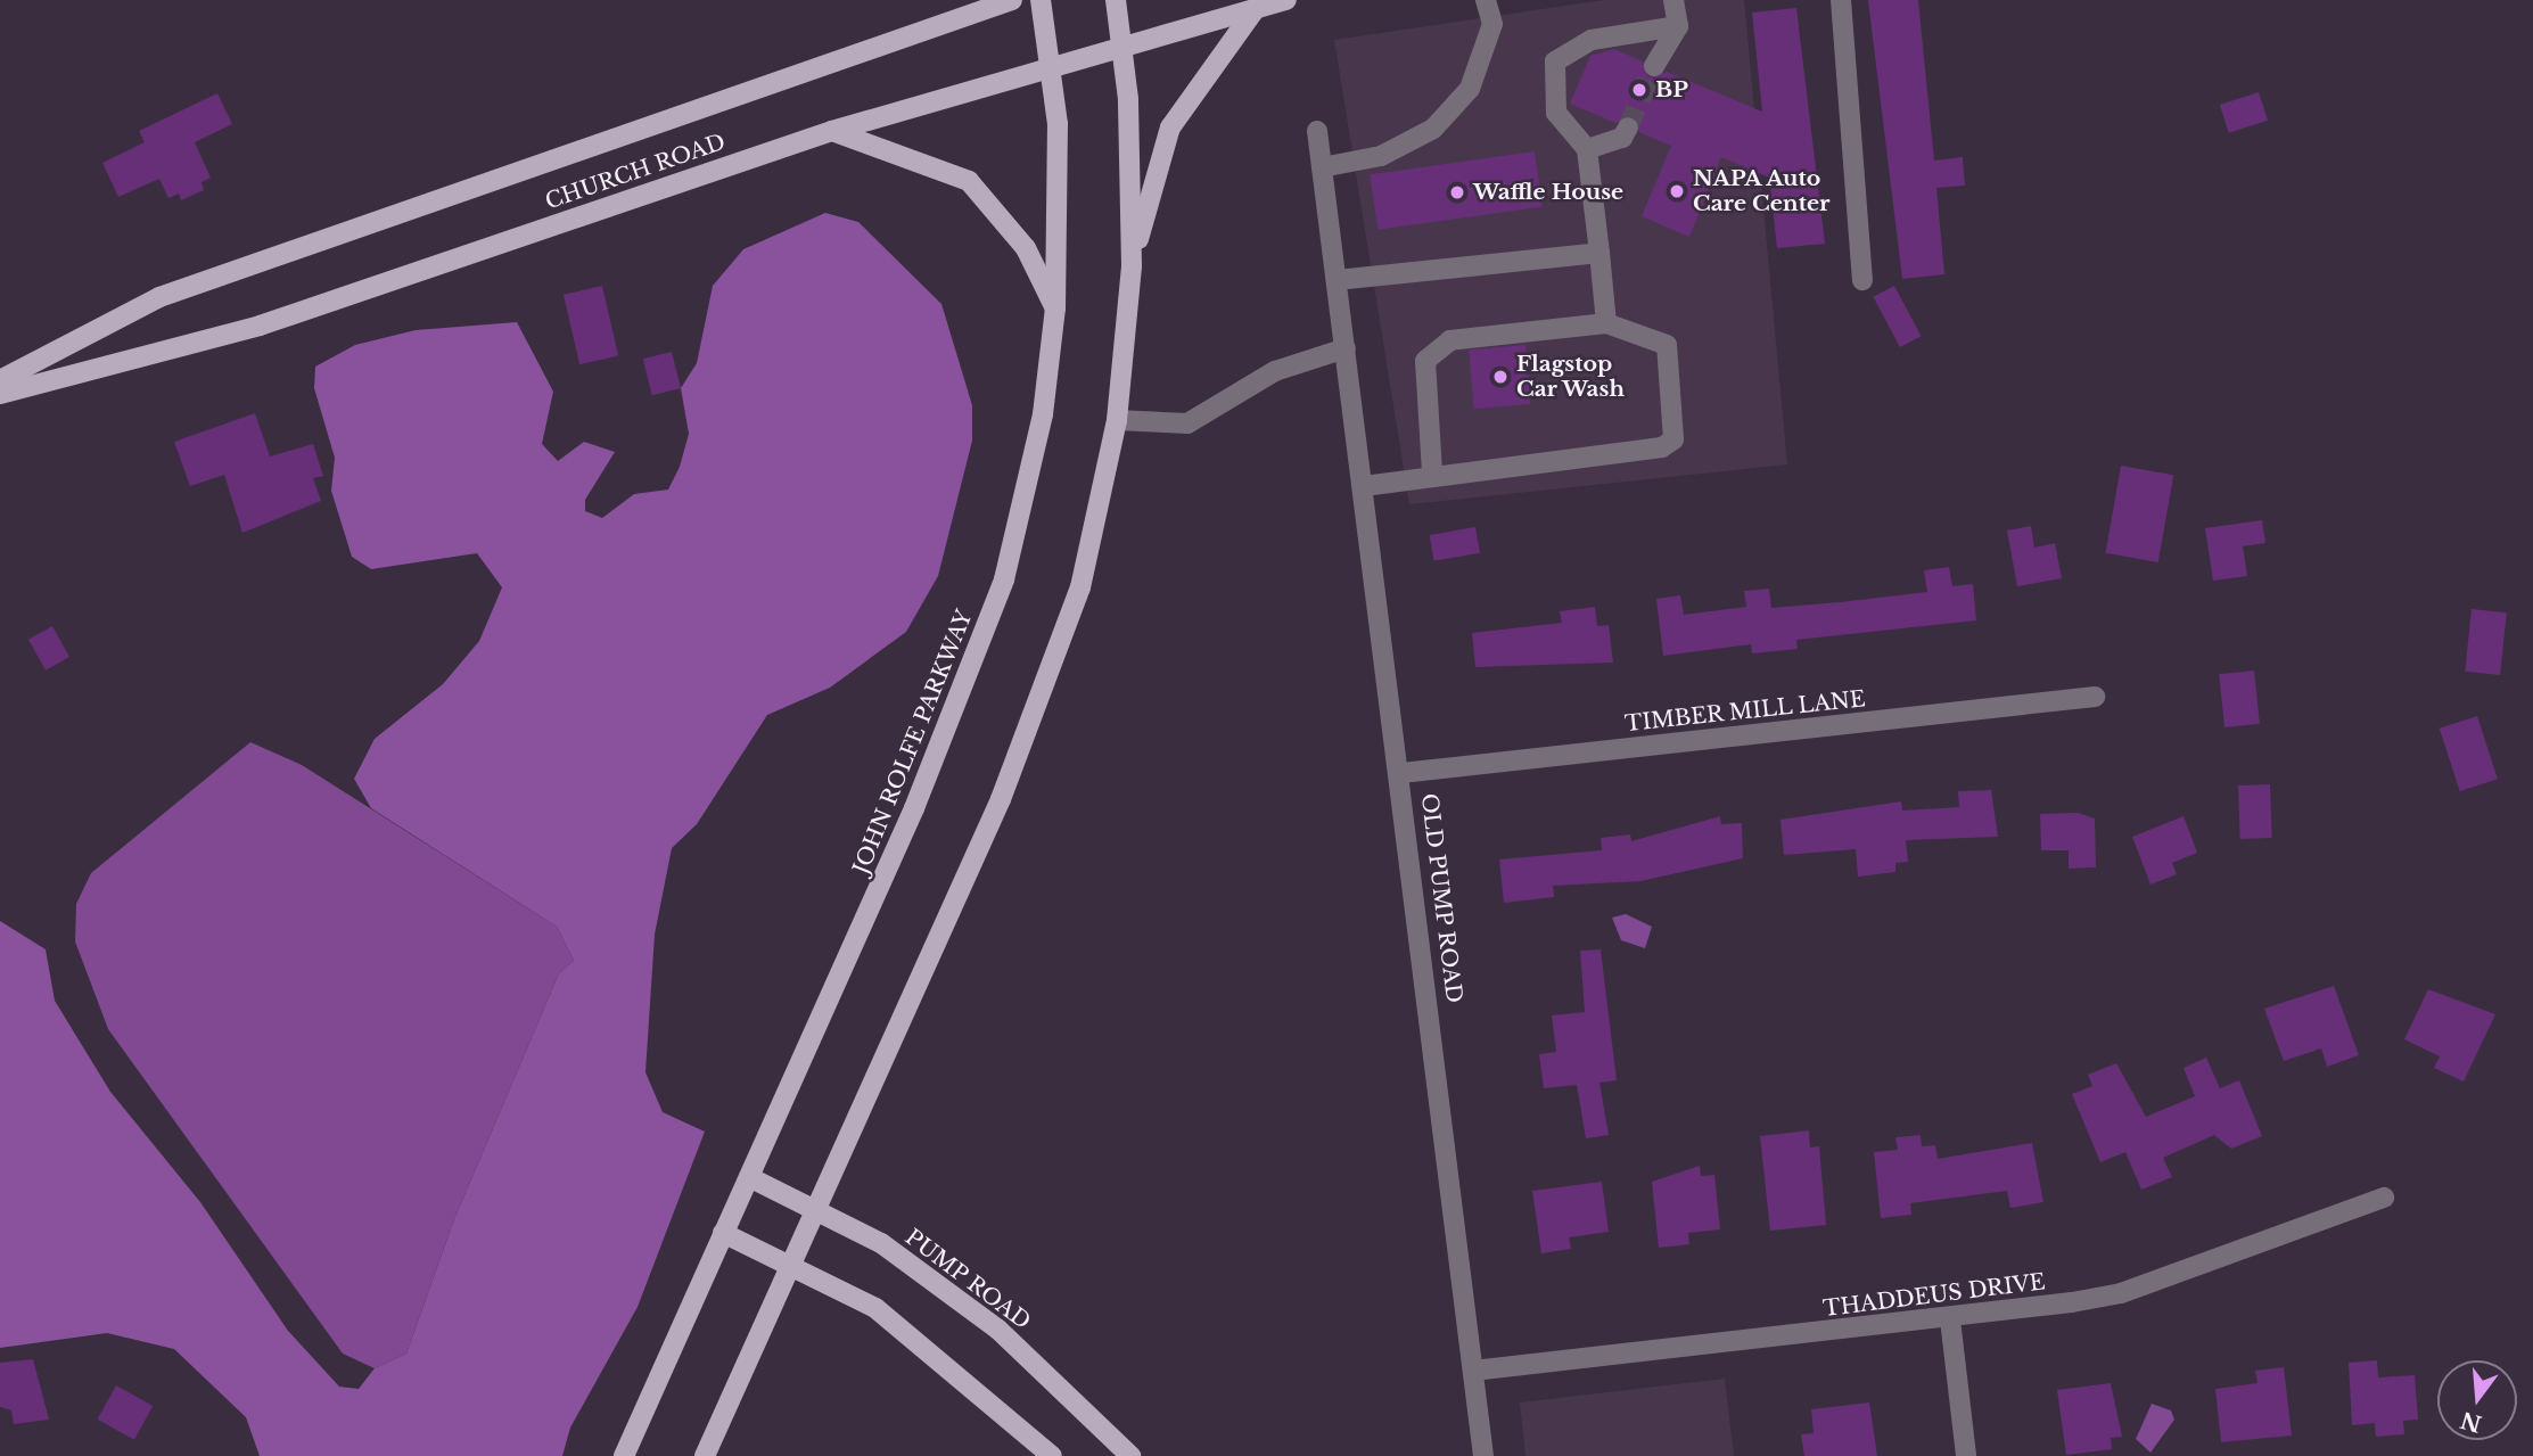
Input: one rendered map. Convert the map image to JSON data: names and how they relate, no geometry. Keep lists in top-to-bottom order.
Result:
{
  "streets": {
    "main road": ["CHURCH ROAD", "JOHN ROLFE PARKWAY", "PUMP ROAD"],
    "street": ["TIMBER MILL LANE", "OLD PUMP ROAD", "THADDEUS DRIVE"]
  },
  "crossings": [
    ["CHURCH ROAD", "JOHN ROLFE PARKWAY"],
    ["TIMBER MILL LANE", "OLD PUMP ROAD"],
    ["JOHN ROLFE PARKWAY", "PUMP ROAD"],
    ["OLD PUMP ROAD", "THADDEUS DRIVE"]
  ],
  "places": [
    "BP",
    "NAPA Auto Care Center",
    "Waffle House",
    "Flagstop Car Wash"
  ],
  "north": "bottom"
}
